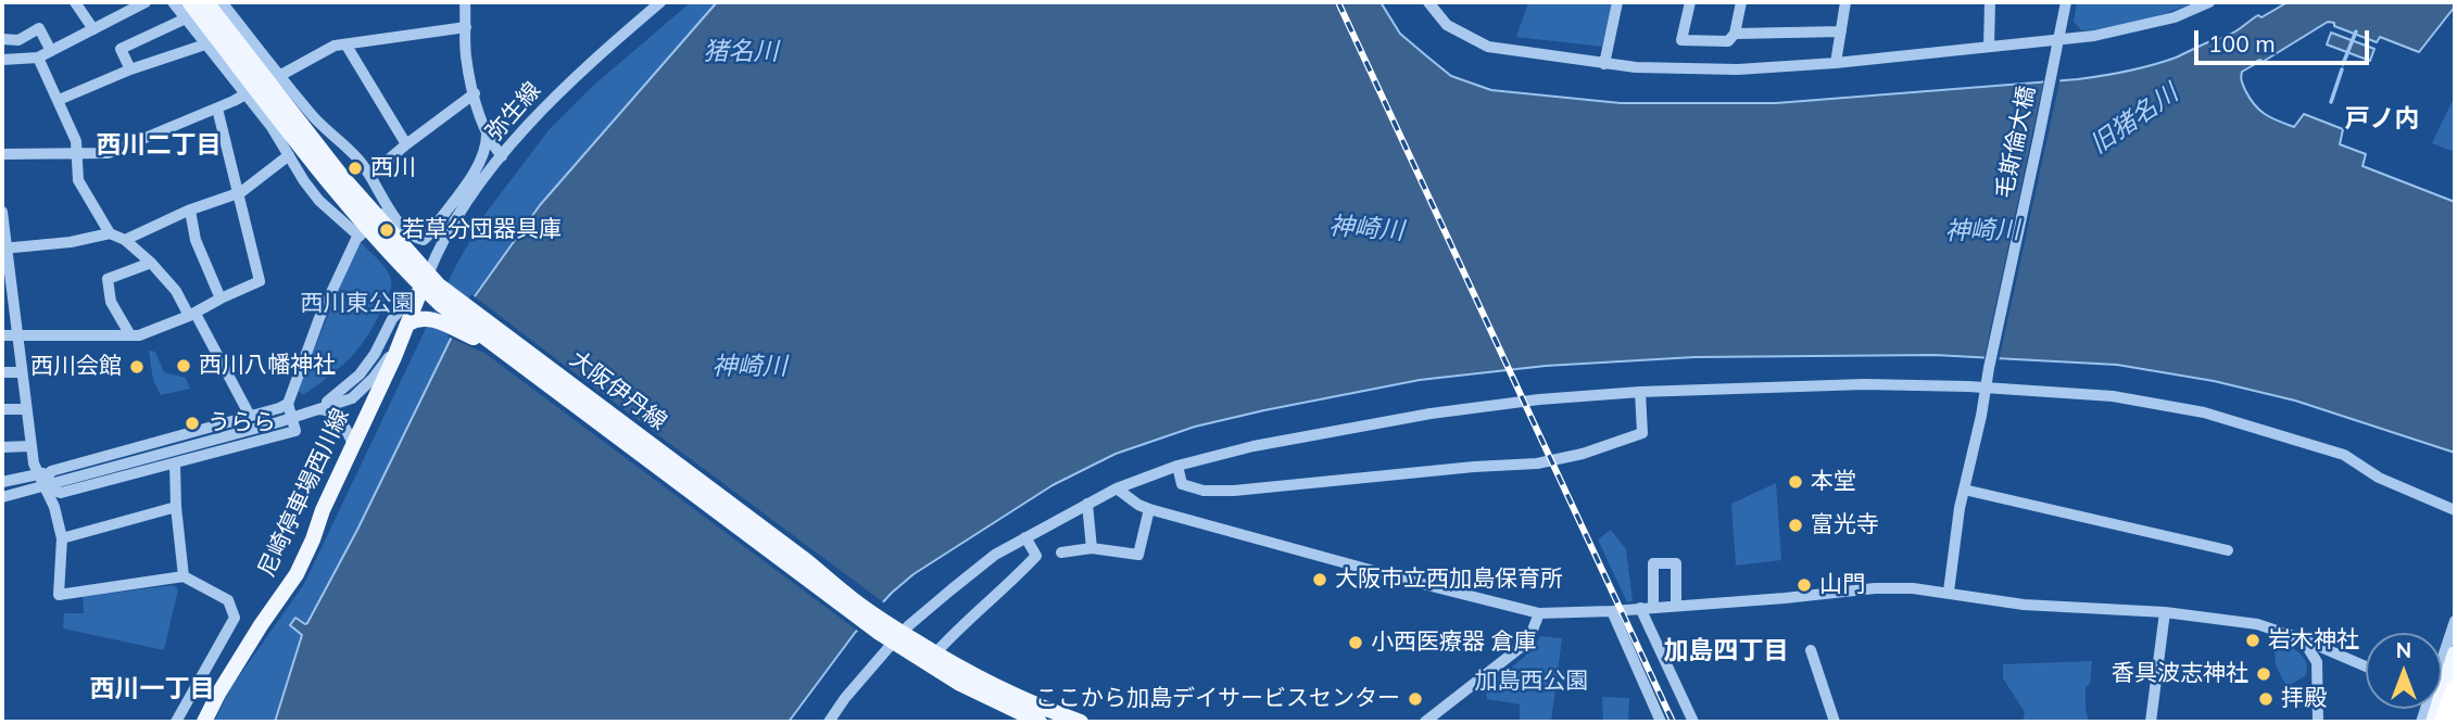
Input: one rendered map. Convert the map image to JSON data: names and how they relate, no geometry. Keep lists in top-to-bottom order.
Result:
{
  "streets": {
    "main road": ["大阪伊丹線", "尼崎停車場西川線"],
    "street": ["弥生線", "毛斯倫大橋"]
  },
  "crossings": [
    ["弥生線", "大阪伊丹線"],
    ["弥生線", "尼崎停車場西川線"],
    ["大阪伊丹線", "尼崎停車場西川線"]
  ],
  "districts": [
    "戸ノ内",
    "西川二丁目",
    "加島四丁目",
    "西川一丁目"
  ],
  "water": ["猪名川", "旧猪名川", "神崎川"],
  "parks": ["西川東公園", "加島西公園"],
  "places": [
    "西川",
    "若草分団器具庫",
    "西川八幡神社",
    "西川会館",
    "うらら",
    "本堂",
    "富光寺",
    "大阪市立西加島保育所",
    "山門",
    "岩木神社",
    "小西医療器 倉庫",
    "香具波志神社",
    "ここから加島デイサービスセンター",
    "拝殿"
  ],
  "scale_bar": "100 m",
  "north": "top"
}
